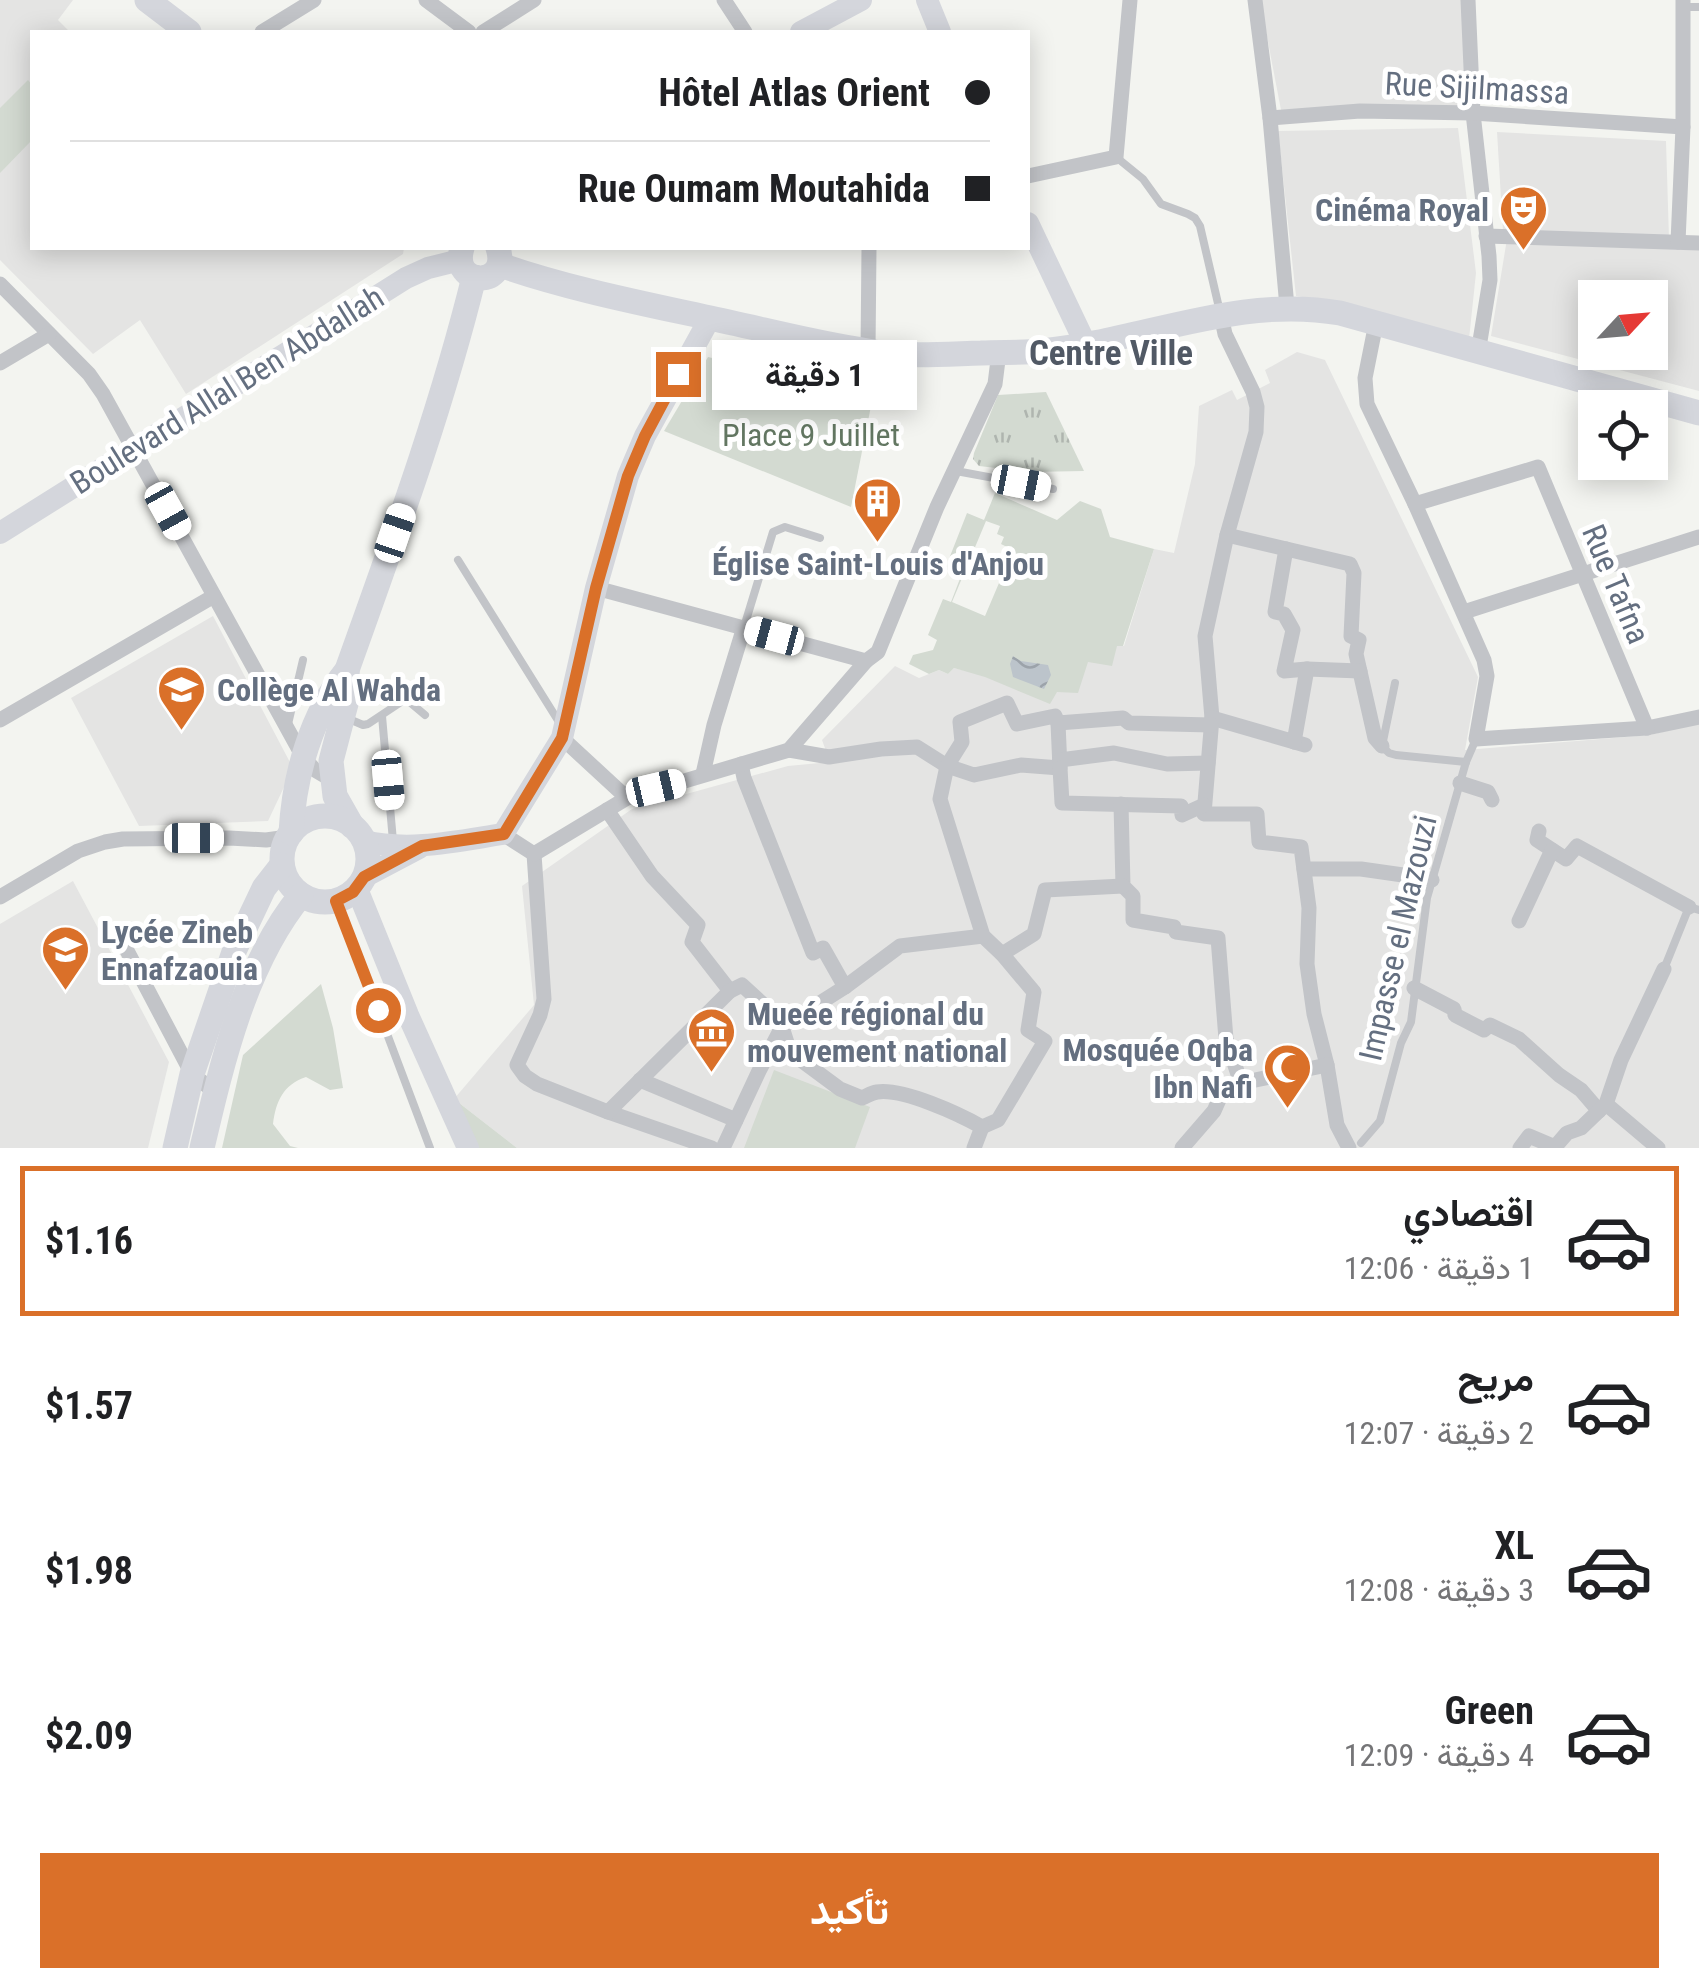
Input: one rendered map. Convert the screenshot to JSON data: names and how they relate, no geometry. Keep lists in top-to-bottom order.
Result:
{
  "streets": {
    "street": ["Rue Sijilmassa", "Boulevard Allal Ben Abdallah", "Rue Tafna"],
    "lane": ["Impasse el Mazouzi"]
  },
  "districts": ["Centre Ville"],
  "parks": ["Place 9 Juillet"],
  "places": {
    "theatre": ["Cinéma Royal"],
    "building": ["Église Saint-Louis d'Anjou"],
    "school or university": ["Collège Al Wahda", "Lycée Zineb Ennafzaouia"],
    "museum": ["Mueée régional du mouvement national"],
    "mosque": ["Mosquée Oqba Ibn Nafi"]
  },
  "north": "top right",
  "page": {
    "banner": ["Hôtel Atlas Orient", "Rue Oumam Moutahida"],
    "bubble": "1 دقيقة",
    "list": [
      {
        "name": "اقتصادي",
        "note": "1 دقيقة · 12:06",
        "value": "$1.16"
      },
      {
        "name": "مريح",
        "note": "2 دقيقة · 12:07",
        "value": "$1.57"
      },
      {
        "name": "XL",
        "note": "3 دقيقة · 12:08",
        "value": "$1.98"
      },
      {
        "name": "Green",
        "note": "4 دقيقة · 12:09",
        "value": "$2.09"
      }
    ],
    "buttons": "تأكيد"
  }
}
